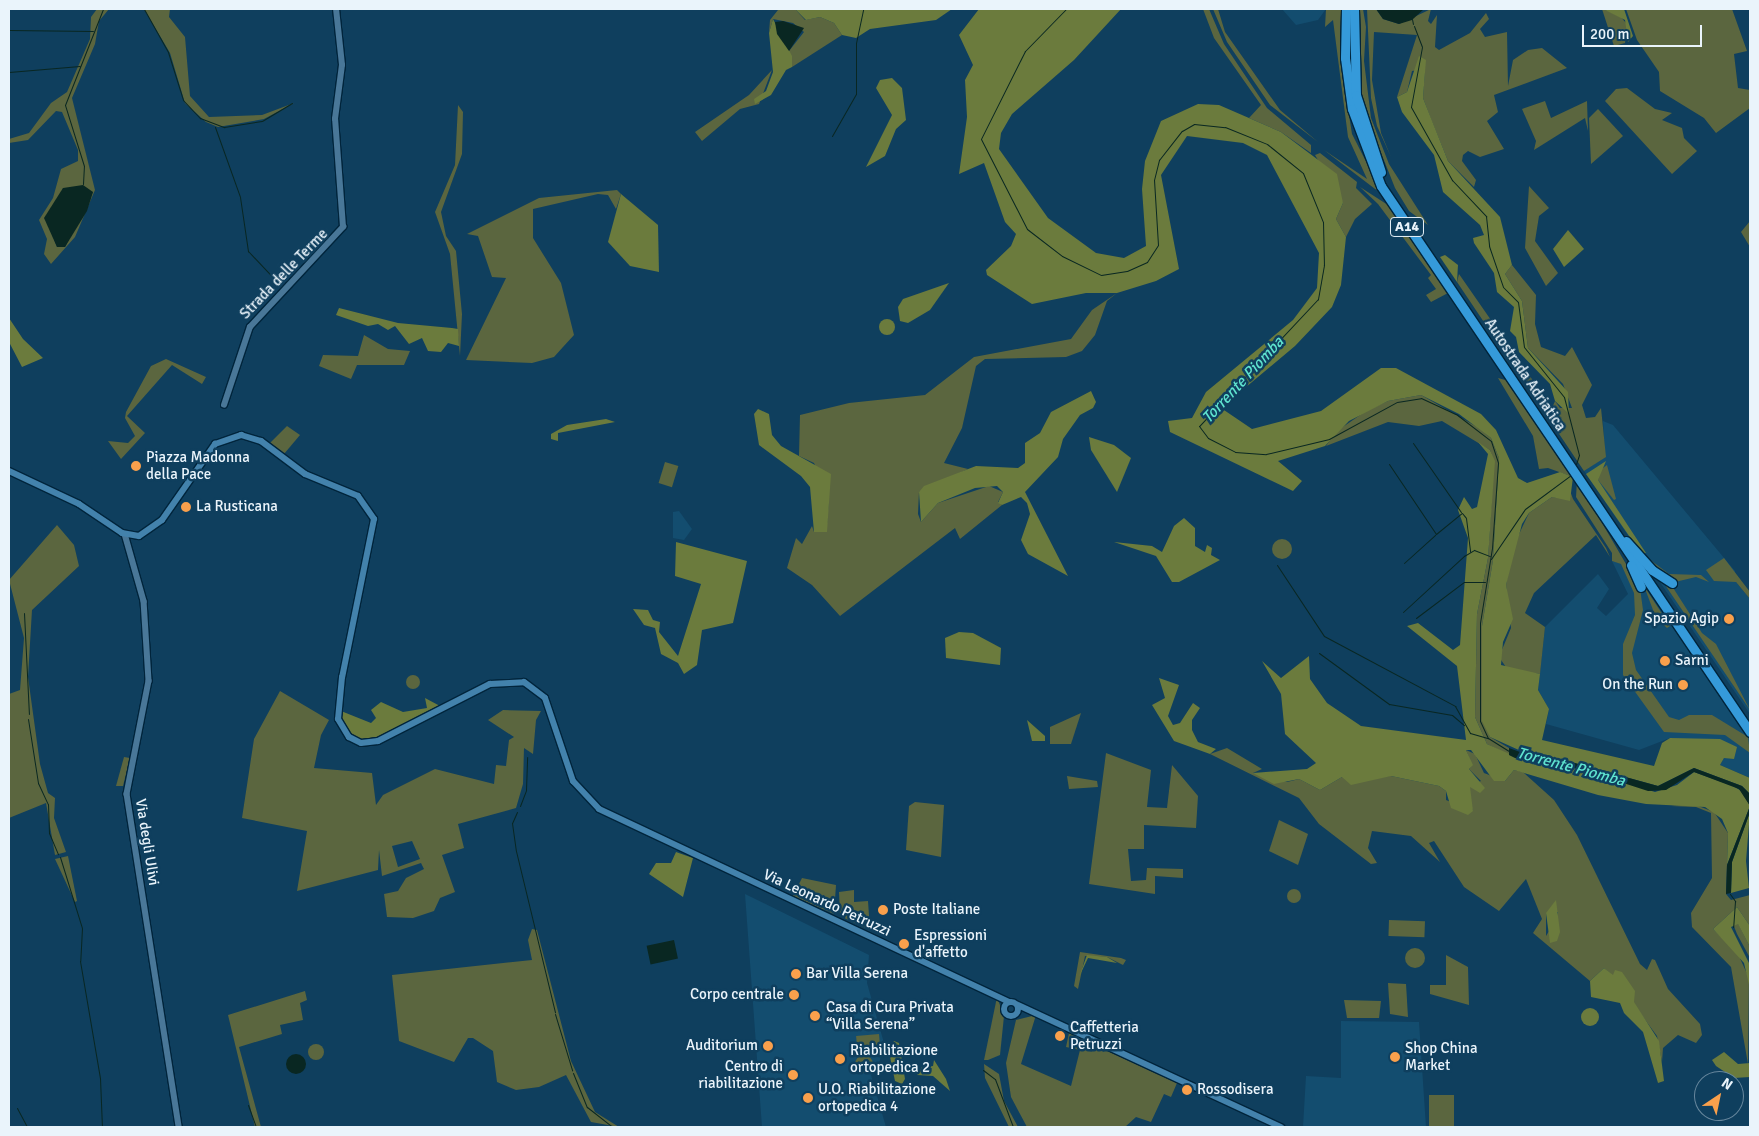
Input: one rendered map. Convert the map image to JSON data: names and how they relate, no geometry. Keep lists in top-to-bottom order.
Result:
{
  "streets": {
    "highway": ["A14", "Autostrada Adriatica"],
    "main road": ["Via Leonardo Petruzzi"],
    "street": ["Strada delle Terme", "Via degli Ulivi"]
  },
  "crossings": [
    ["Via degli Ulivi", "Via Leonardo Petruzzi"]
  ],
  "water": ["Torrente Piomba"],
  "places": [
    "Piazza Madonna della Pace",
    "La Rusticana",
    "Spazio Agip",
    "Sarni",
    "On the Run",
    "Poste Italiane",
    "Espressioni d'affetto",
    "Bar Villa Serena",
    "Corpo centrale",
    "Casa di Cura Privata “Villa Serena”",
    "Caffetteria Petruzzi",
    "Auditorium",
    "Shop China Market",
    "Riabilitazione ortopedica 2",
    "Centro di riabilitazione",
    "Rossodisera",
    "U.O. Riabilitazione ortopedica 4"
  ],
  "scale_bar": "200 m",
  "north": "top right"
}
